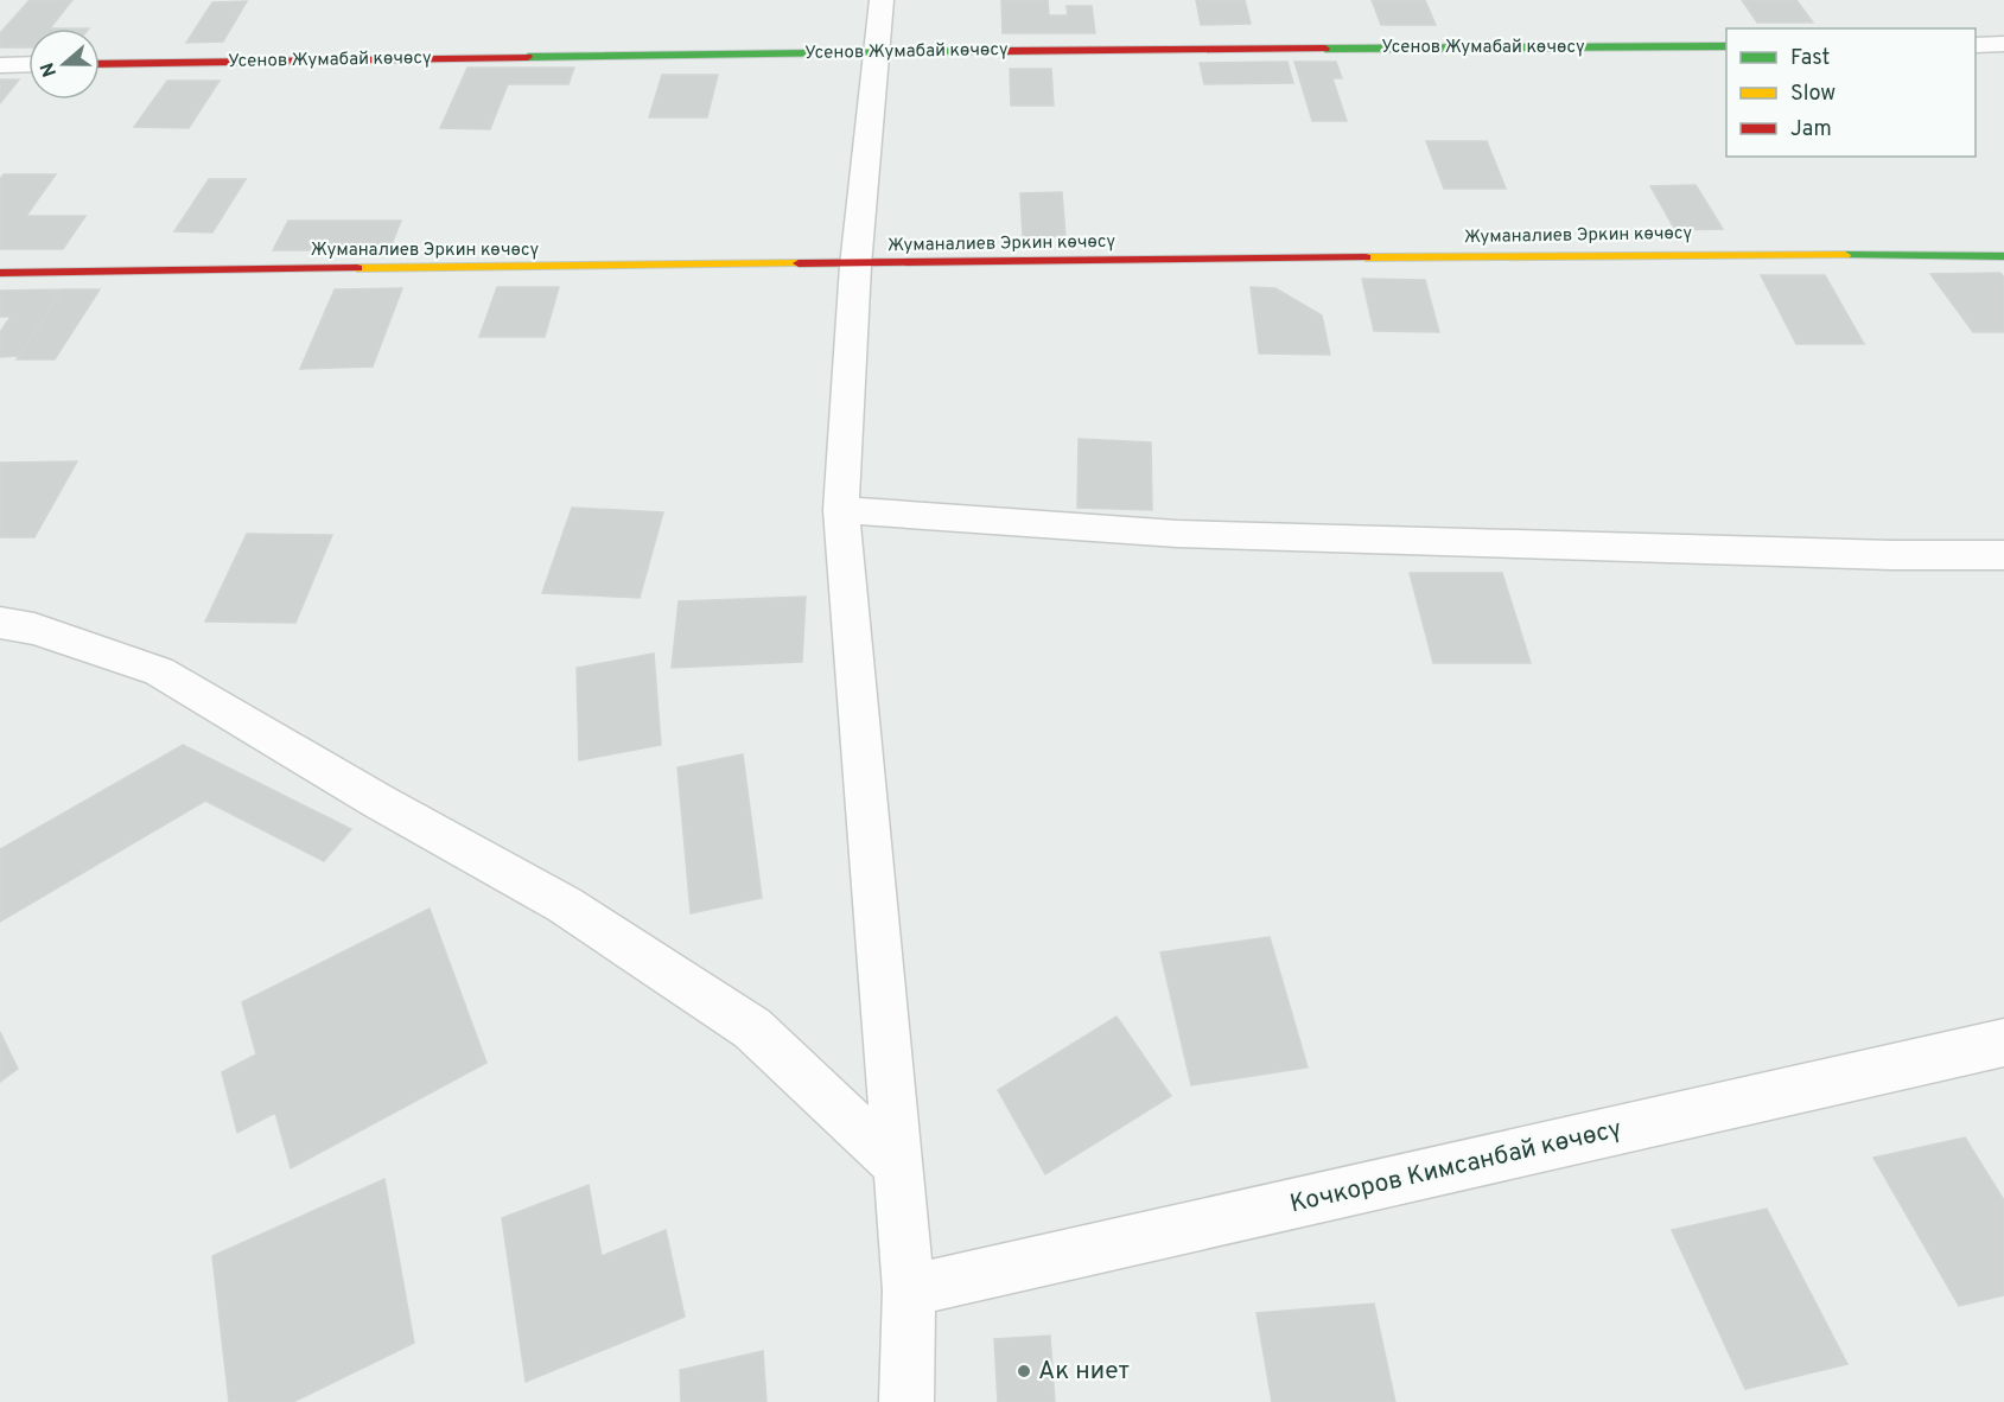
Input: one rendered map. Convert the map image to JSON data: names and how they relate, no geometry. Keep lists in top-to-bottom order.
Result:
{
  "streets": {
    "street": ["Усенов Жумабай көчөсү", "Жуманалиев Эркин көчөсү", "Кочкоров Кимсанбай көчөсү"]
  },
  "places": ["Ак ниет"],
  "legend": ["Fast", "Slow", "Jam"],
  "north": "left"
}
